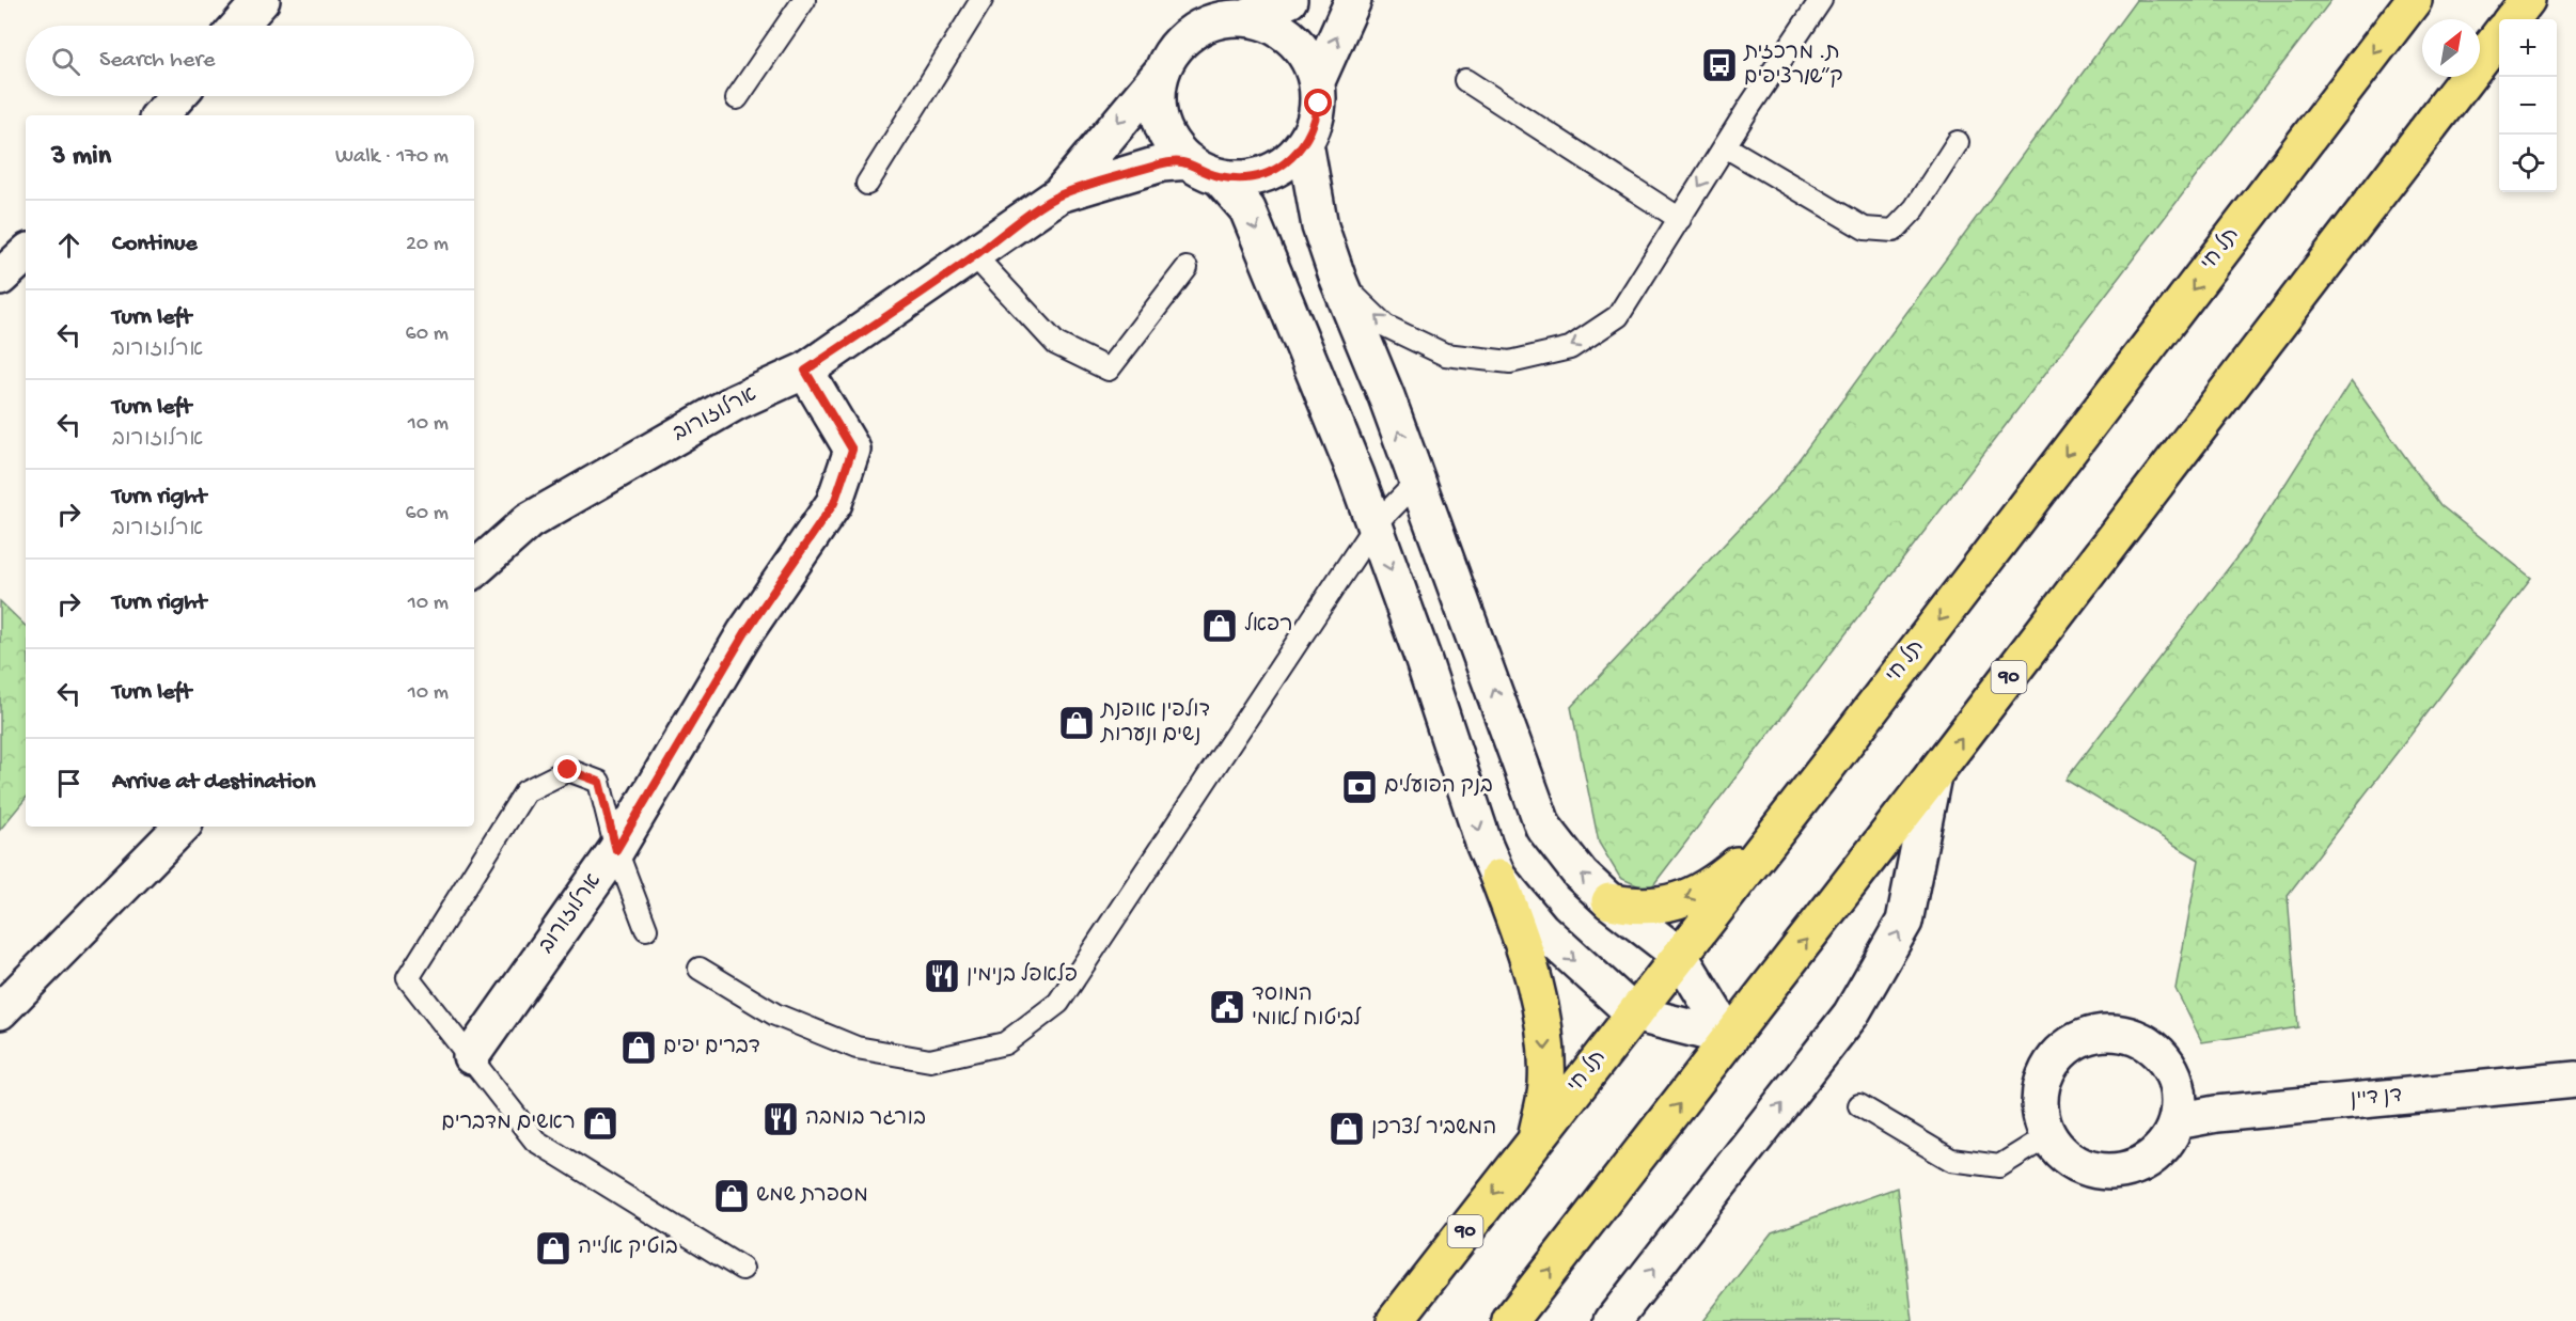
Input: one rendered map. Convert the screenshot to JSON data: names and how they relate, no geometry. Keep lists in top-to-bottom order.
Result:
{
  "streets": {
    "highway": ["תל חי", "90"],
    "street": ["ארלוזורוב", "דן דיין"]
  },
  "places": {
    "bus stop": ["ת. מרכזית ק״ש/רציפים"],
    "shop": [
      "רפאל",
      "דולפין אופנת נשים ונערות",
      "דברים יפים",
      "ראשים מדברים",
      "המשביר לצרכן",
      "מספרת שמש",
      "בוטיק אלייה"
    ],
    "bank": ["בנק הפועלים"],
    "restaurant": ["פלאפל בנימין", "בורגר בומבה"],
    "public building": ["המוסד לביטוח לאומי"]
  },
  "north": "top right",
  "page": {
    "map_buttons": ["+", "−"],
    "search": "Search here",
    "heading": ["3 min", "Walk · 170 m"],
    "list": [
      ["Continue", "20 m"],
      ["Turn left", "ארלוזורוב", "60 m"],
      ["Turn left", "ארלוזורוב", "10 m"],
      ["Turn right", "ארלוזורוב", "60 m"],
      ["Turn right", "10 m"],
      ["Turn left", "10 m"],
      "Arrive at destination"
    ]
  }
}
